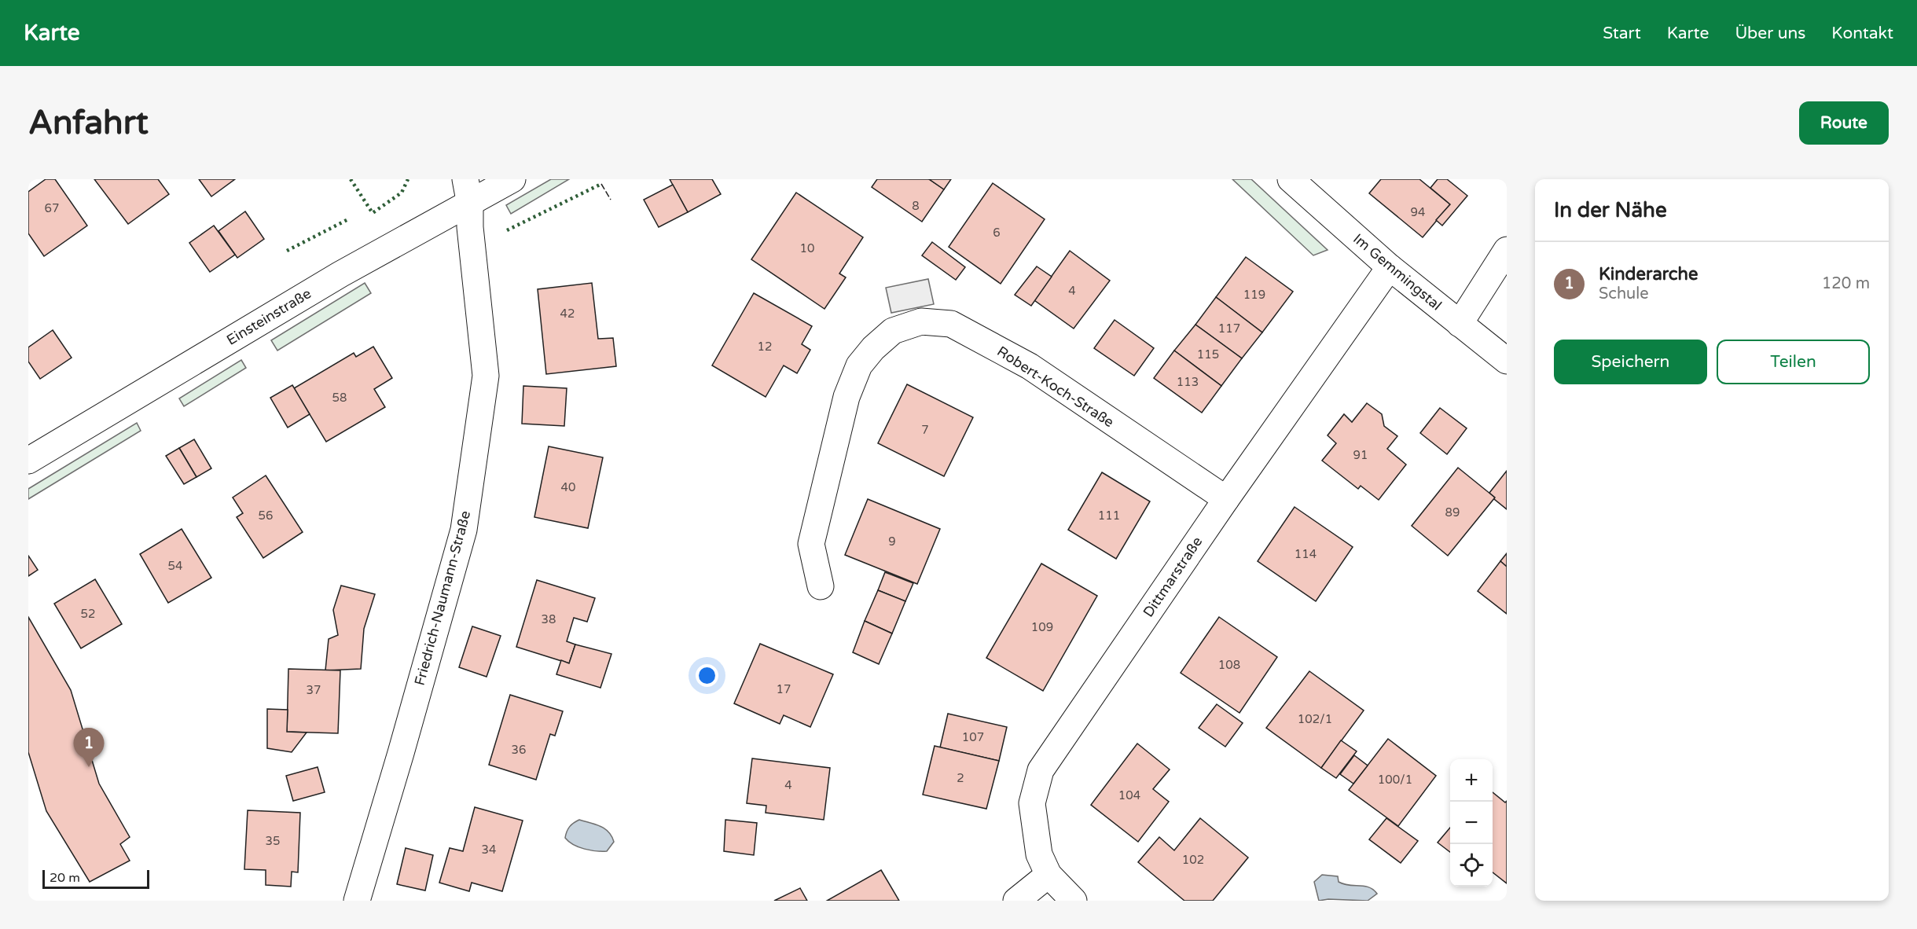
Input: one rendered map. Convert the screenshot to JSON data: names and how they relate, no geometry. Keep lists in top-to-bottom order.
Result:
{
  "streets": {
    "street": [
      "Im Gemmingstal",
      "Einsteinstraße",
      "Robert-Koch-Straße",
      "Dittmarstraße",
      "Friedrich-Naumann-Straße"
    ]
  },
  "crossings": [
    ["Im Gemmingstal", "Dittmarstraße"],
    ["Einsteinstraße", "Friedrich-Naumann-Straße"],
    ["Robert-Koch-Straße", "Dittmarstraße"]
  ],
  "house_numbers": [
    "8",
    "67",
    "94",
    "6",
    "10",
    "4",
    "119",
    "42",
    "117",
    "12",
    "115",
    "113",
    "58",
    "7",
    "91",
    "40",
    "89",
    "56",
    "111",
    "9",
    "114",
    "54",
    "52",
    "38",
    "109",
    "108",
    "17",
    "37",
    "102/1",
    "107",
    "36",
    "2",
    "100/1",
    "4",
    "104",
    "35",
    "34",
    "102"
  ],
  "scale_bar": "20 m",
  "page": {
    "header": "Karte",
    "nav": [
      "Start",
      "Karte",
      "Über uns",
      "Kontakt"
    ],
    "buttons": [
      "Route",
      ["Speichern", "Teilen"]
    ],
    "title": "Anfahrt",
    "heading": "In der Nähe",
    "list": [
      {
        "mark": "1",
        "name": "Kinderarche",
        "note": "Schule",
        "value": "120 m"
      }
    ],
    "pins": "1",
    "map_buttons": ["+", "−"],
    "scale": "20 m"
  }
}
